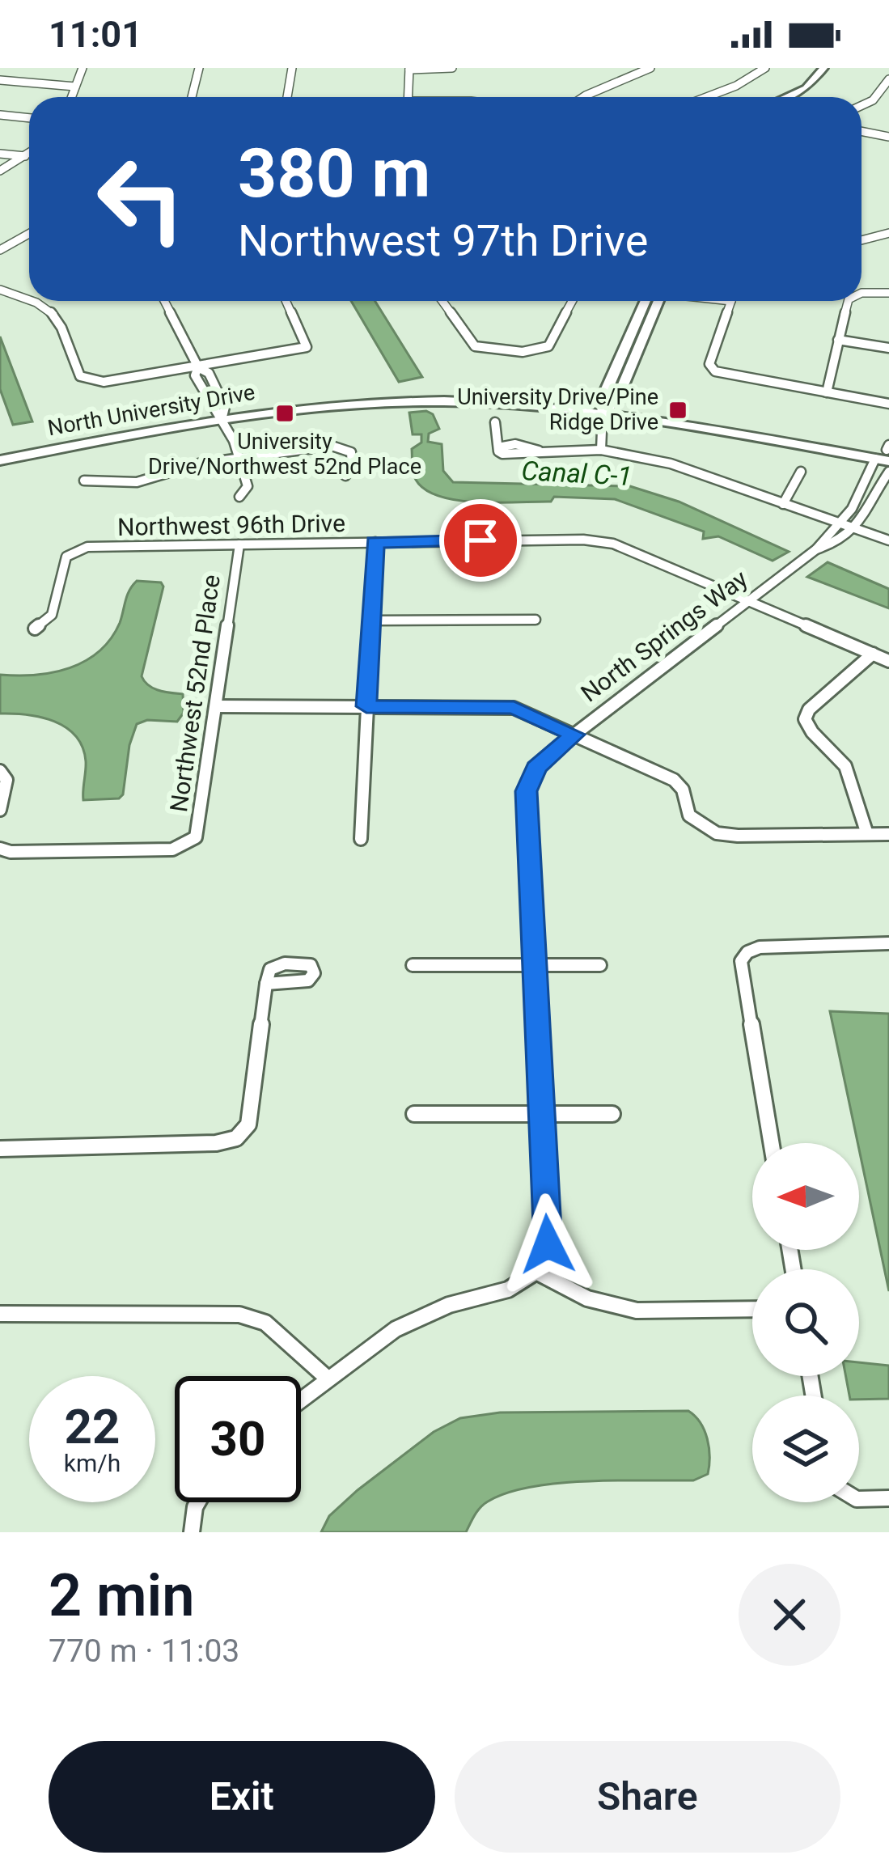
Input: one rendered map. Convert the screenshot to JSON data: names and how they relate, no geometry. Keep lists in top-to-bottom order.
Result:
{
  "streets": {
    "main road": ["North University Drive"],
    "street": ["Northwest 96th Drive", "North Springs Way", "Northwest 52nd Place"]
  },
  "crossings": [
    ["North University Drive", "North Springs Way"],
    ["Northwest 96th Drive", "North Springs Way"],
    ["Northwest 96th Drive", "Northwest 52nd Place"]
  ],
  "water": ["Canal C-1"],
  "places": {
    "transit": ["University Drive/Pine Ridge Drive", "University Drive/Northwest 52nd Place"]
  },
  "north": "left",
  "page": {
    "status": "11:01",
    "turn": ["380 m", "Northwest 97th Drive"],
    "speed": "22 km/h",
    "limit": "30",
    "heading": ["2 min", "770 m · 11:03"],
    "buttons": ["Exit", "Share"]
  }
}
